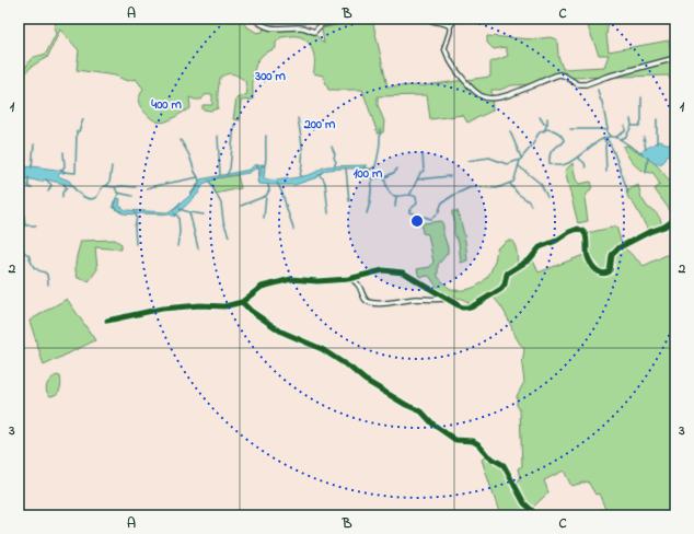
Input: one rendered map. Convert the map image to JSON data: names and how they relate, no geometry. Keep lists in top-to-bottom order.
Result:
{
  "grid": {
    "columns": ["A", "B", "C"],
    "rows": ["1", "2", "3"]
  },
  "rings": [
    "300 m",
    "400 m",
    "200 m",
    "100 m"
  ]
}
